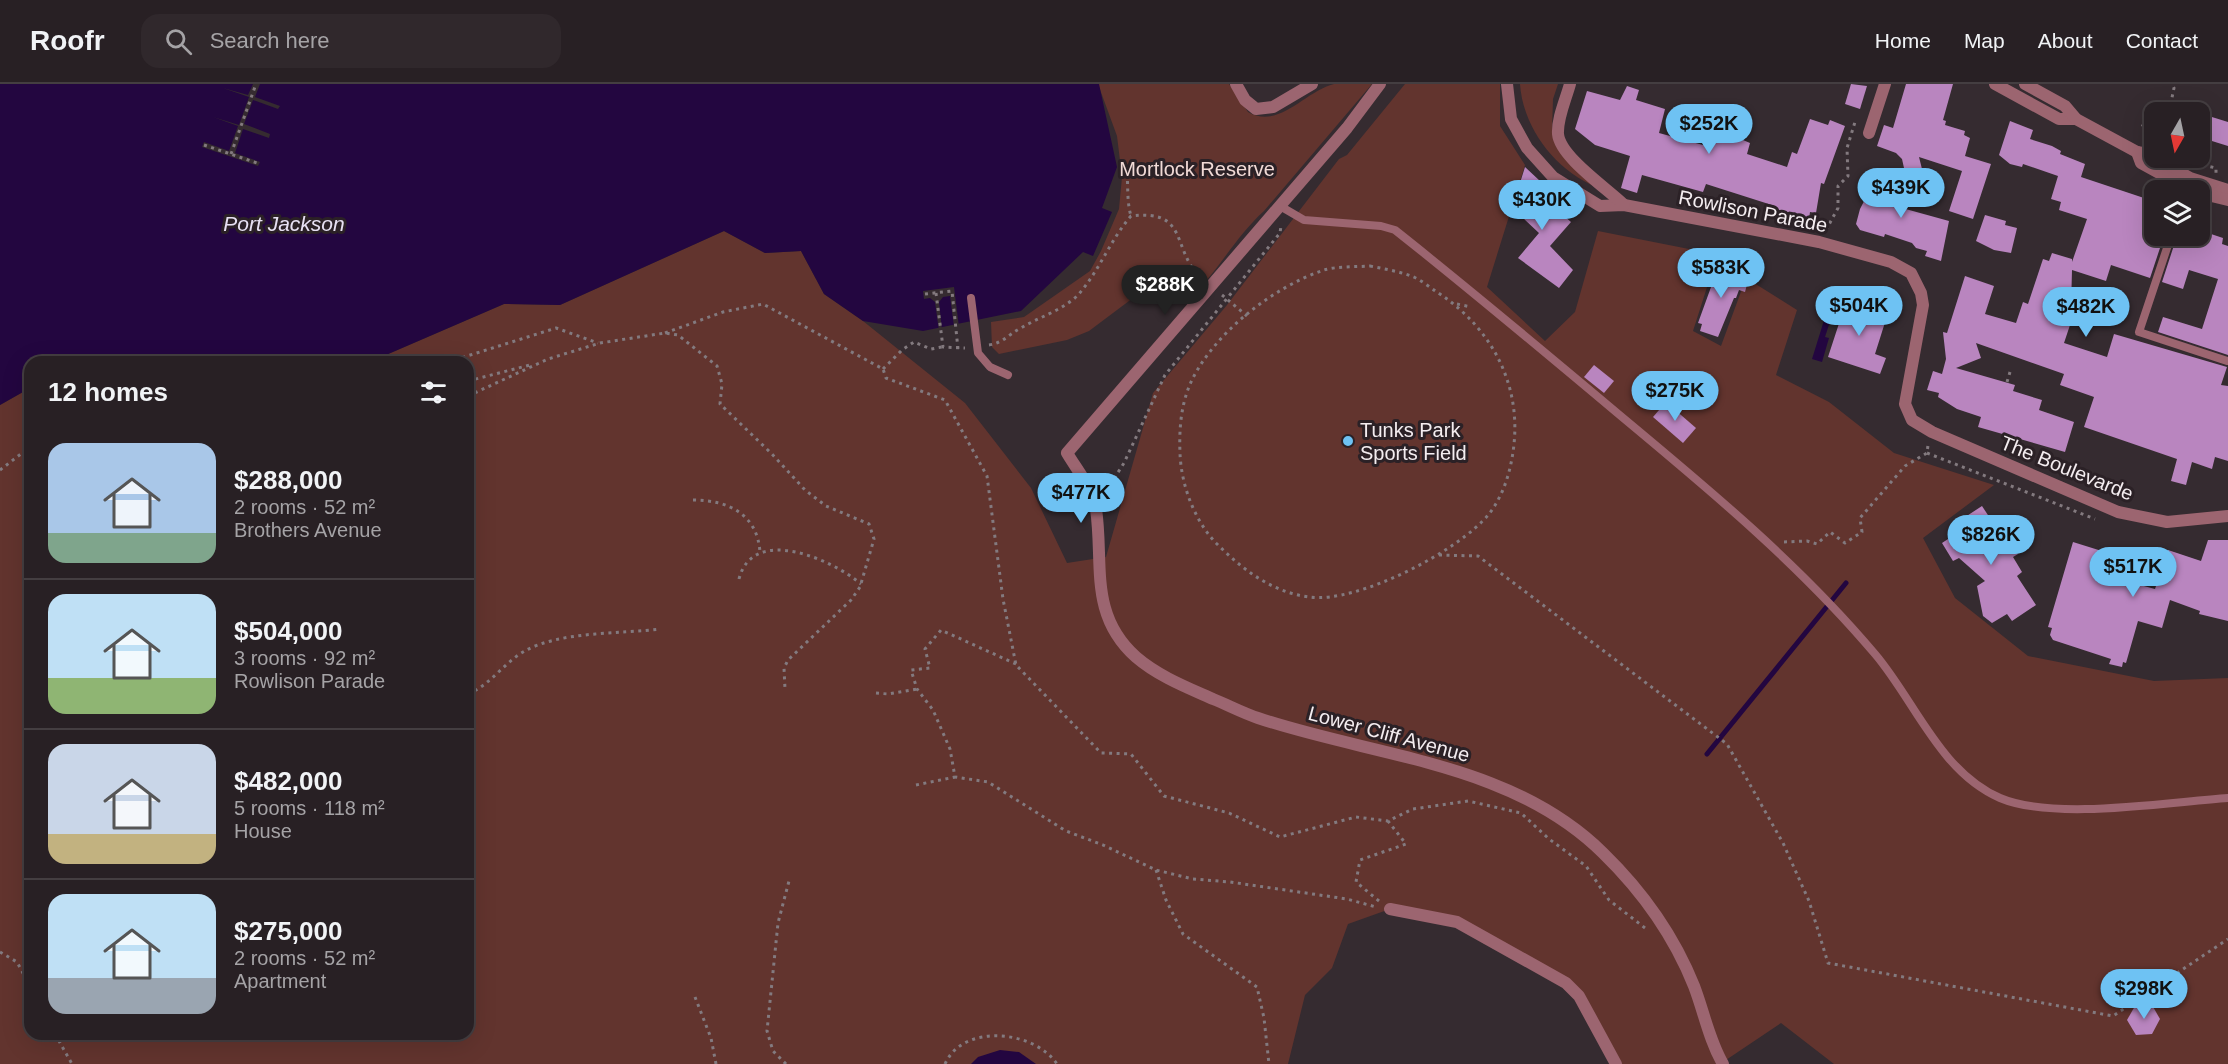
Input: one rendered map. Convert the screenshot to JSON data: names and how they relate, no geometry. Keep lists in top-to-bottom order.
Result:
{
  "streets": {
    "street": ["Rowlison Parade", "The Boulevarde", "Lower Cliff Avenue"]
  },
  "crossings": [
    ["Rowlison Parade", "The Boulevarde"]
  ],
  "water": ["Port Jackson"],
  "parks": ["Mortlock Reserve"],
  "places": ["Tunks Park Sports Field"],
  "north": "bottom",
  "page": {
    "header": "Roofr",
    "search": "Search here",
    "nav": [
      "Home",
      "Map",
      "About",
      "Contact"
    ],
    "price": [
      "$252K",
      "$439K",
      "$430K",
      "$583K",
      "$288K",
      "$504K",
      "$482K",
      "$275K",
      "$477K",
      "$826K",
      "$517K",
      "$298K"
    ],
    "heading": "12 homes",
    "list": [
      {
        "name": "$288,000",
        "note": "2 rooms · 52 m² · Brothers Avenue"
      },
      {
        "name": "$504,000",
        "note": "3 rooms · 92 m² · Rowlison Parade"
      },
      {
        "name": "$482,000",
        "note": "5 rooms · 118 m² · House"
      },
      {
        "name": "$275,000",
        "note": "2 rooms · 52 m² · Apartment"
      }
    ]
  }
}
